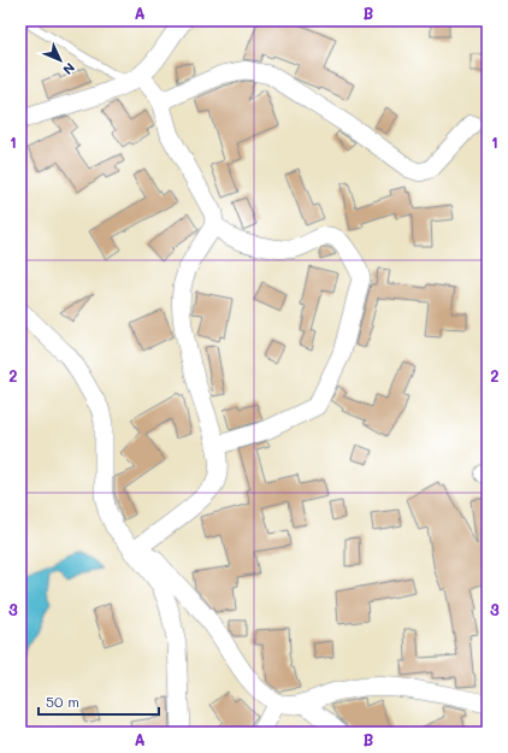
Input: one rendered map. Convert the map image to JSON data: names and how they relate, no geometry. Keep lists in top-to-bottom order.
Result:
{
  "scale_bar": "50 m",
  "north": "bottom right",
  "grid": {
    "columns": ["A", "B"],
    "rows": ["1", "2", "3"]
  }
}
